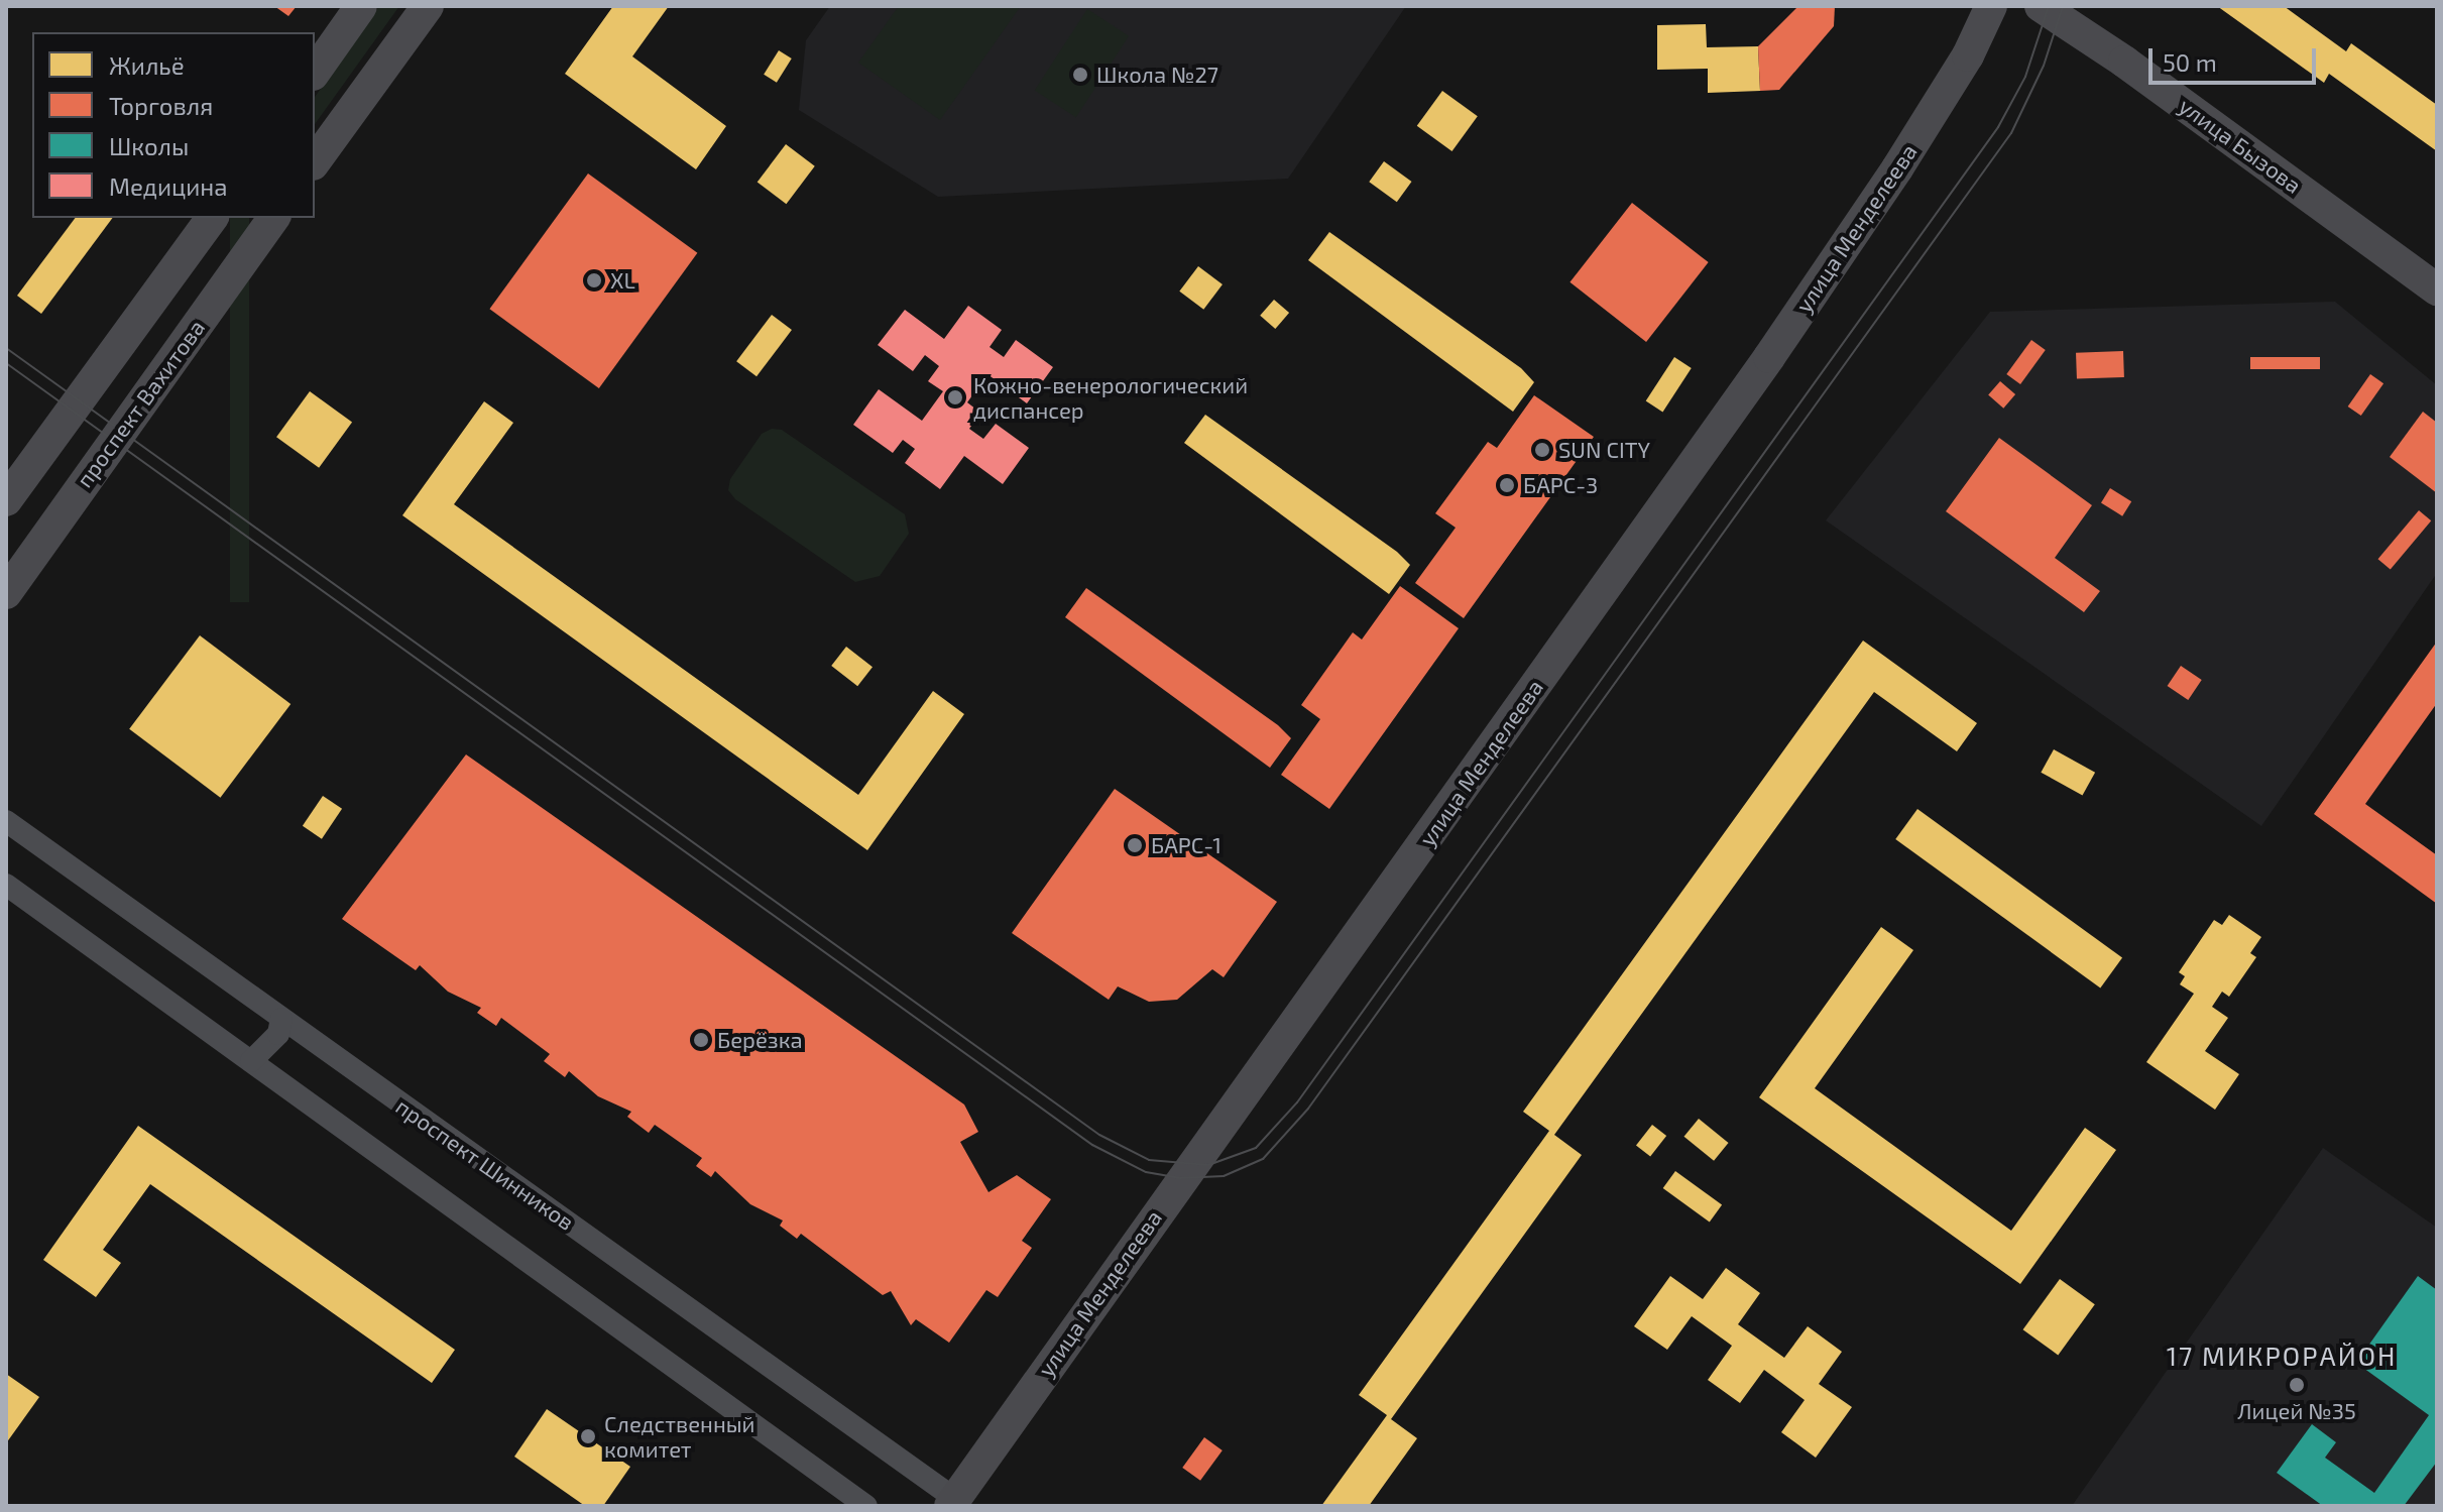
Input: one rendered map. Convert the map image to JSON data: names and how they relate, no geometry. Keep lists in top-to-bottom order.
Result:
{
  "streets": {
    "main road": ["улица Бызова", "улица Менделеева", "проспект Вахитова"],
    "street": ["проспект Шинников"]
  },
  "crossings": [
    ["улица Менделеева", "проспект Шинников"]
  ],
  "districts": ["17 МИКРОРАЙОН"],
  "places": [
    "Школа №27",
    "XL",
    "Кожно-венерологический диспансер",
    "SUN CITY",
    "БАРС-3",
    "БАРС-1",
    "Берёзка",
    "Лицей №35",
    "Следственный комитет"
  ],
  "legend": [
    "Жильё",
    "Торговля",
    "Школы",
    "Медицина"
  ],
  "scale_bar": "50 m"
}
